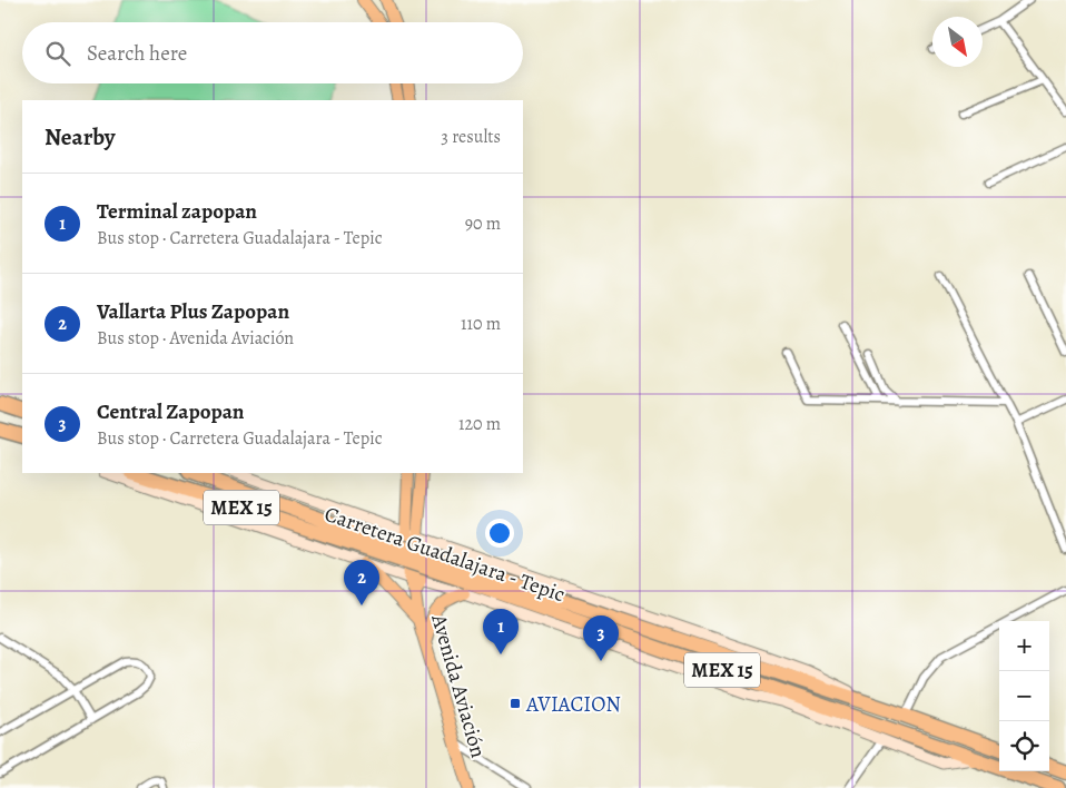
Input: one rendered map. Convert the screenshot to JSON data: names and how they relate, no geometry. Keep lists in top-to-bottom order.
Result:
{
  "streets": {
    "highway": ["MEX 15", "Carretera Guadalajara - Tepic"],
    "main road": ["Avenida Aviación"]
  },
  "places": {
    "transit": ["AVIACION"]
  },
  "north": "bottom right",
  "page": {
    "search": "Search here",
    "heading": ["Nearby", "3 results"],
    "list": [
      {
        "mark": "1",
        "name": "Terminal zapopan",
        "note": "Bus stop · Carretera Guadalajara - Tepic",
        "value": "90 m"
      },
      {
        "mark": "2",
        "name": "Vallarta Plus Zapopan",
        "note": "Bus stop · Avenida Aviación",
        "value": "110 m"
      },
      {
        "mark": "3",
        "name": "Central Zapopan",
        "note": "Bus stop · Carretera Guadalajara - Tepic",
        "value": "120 m"
      }
    ],
    "pins": ["2", "1", "3"],
    "map_buttons": ["+", "−"]
  }
}
